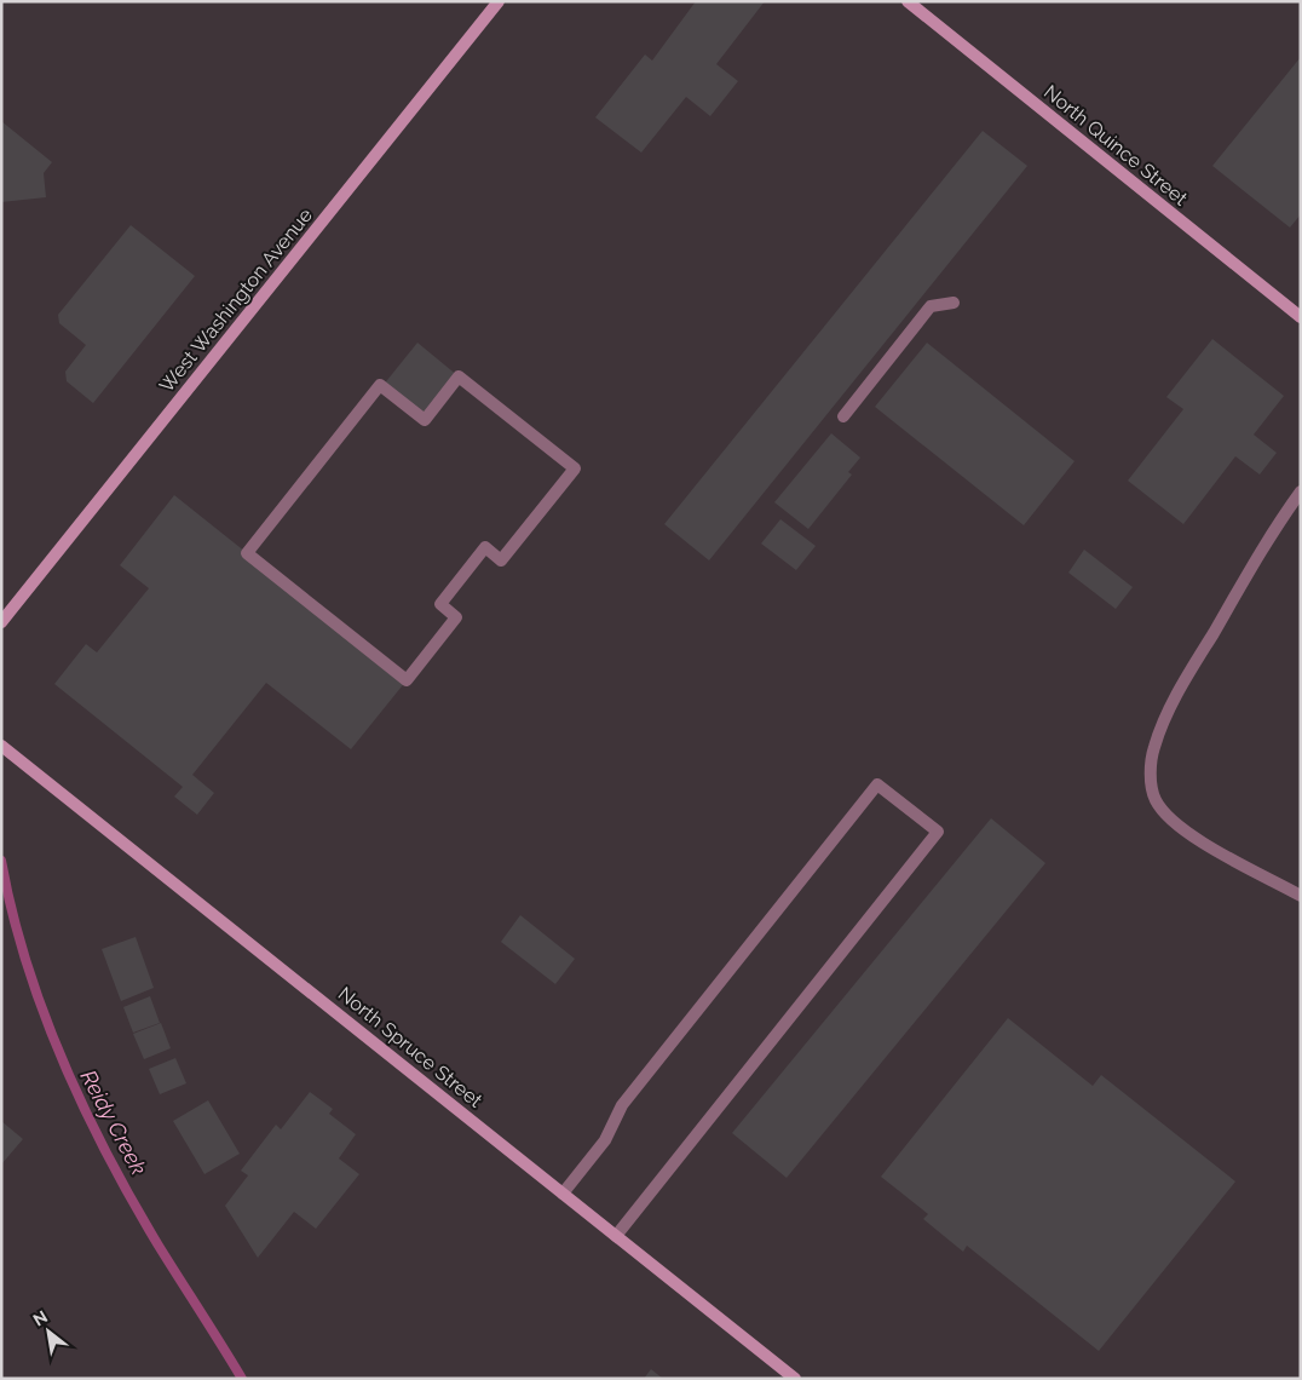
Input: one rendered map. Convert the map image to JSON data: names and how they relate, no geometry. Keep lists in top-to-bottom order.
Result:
{
  "streets": {
    "main road": ["North Quince Street", "West Washington Avenue", "North Spruce Street"]
  },
  "water": ["Reidy Creek"],
  "north": "top left"
}
